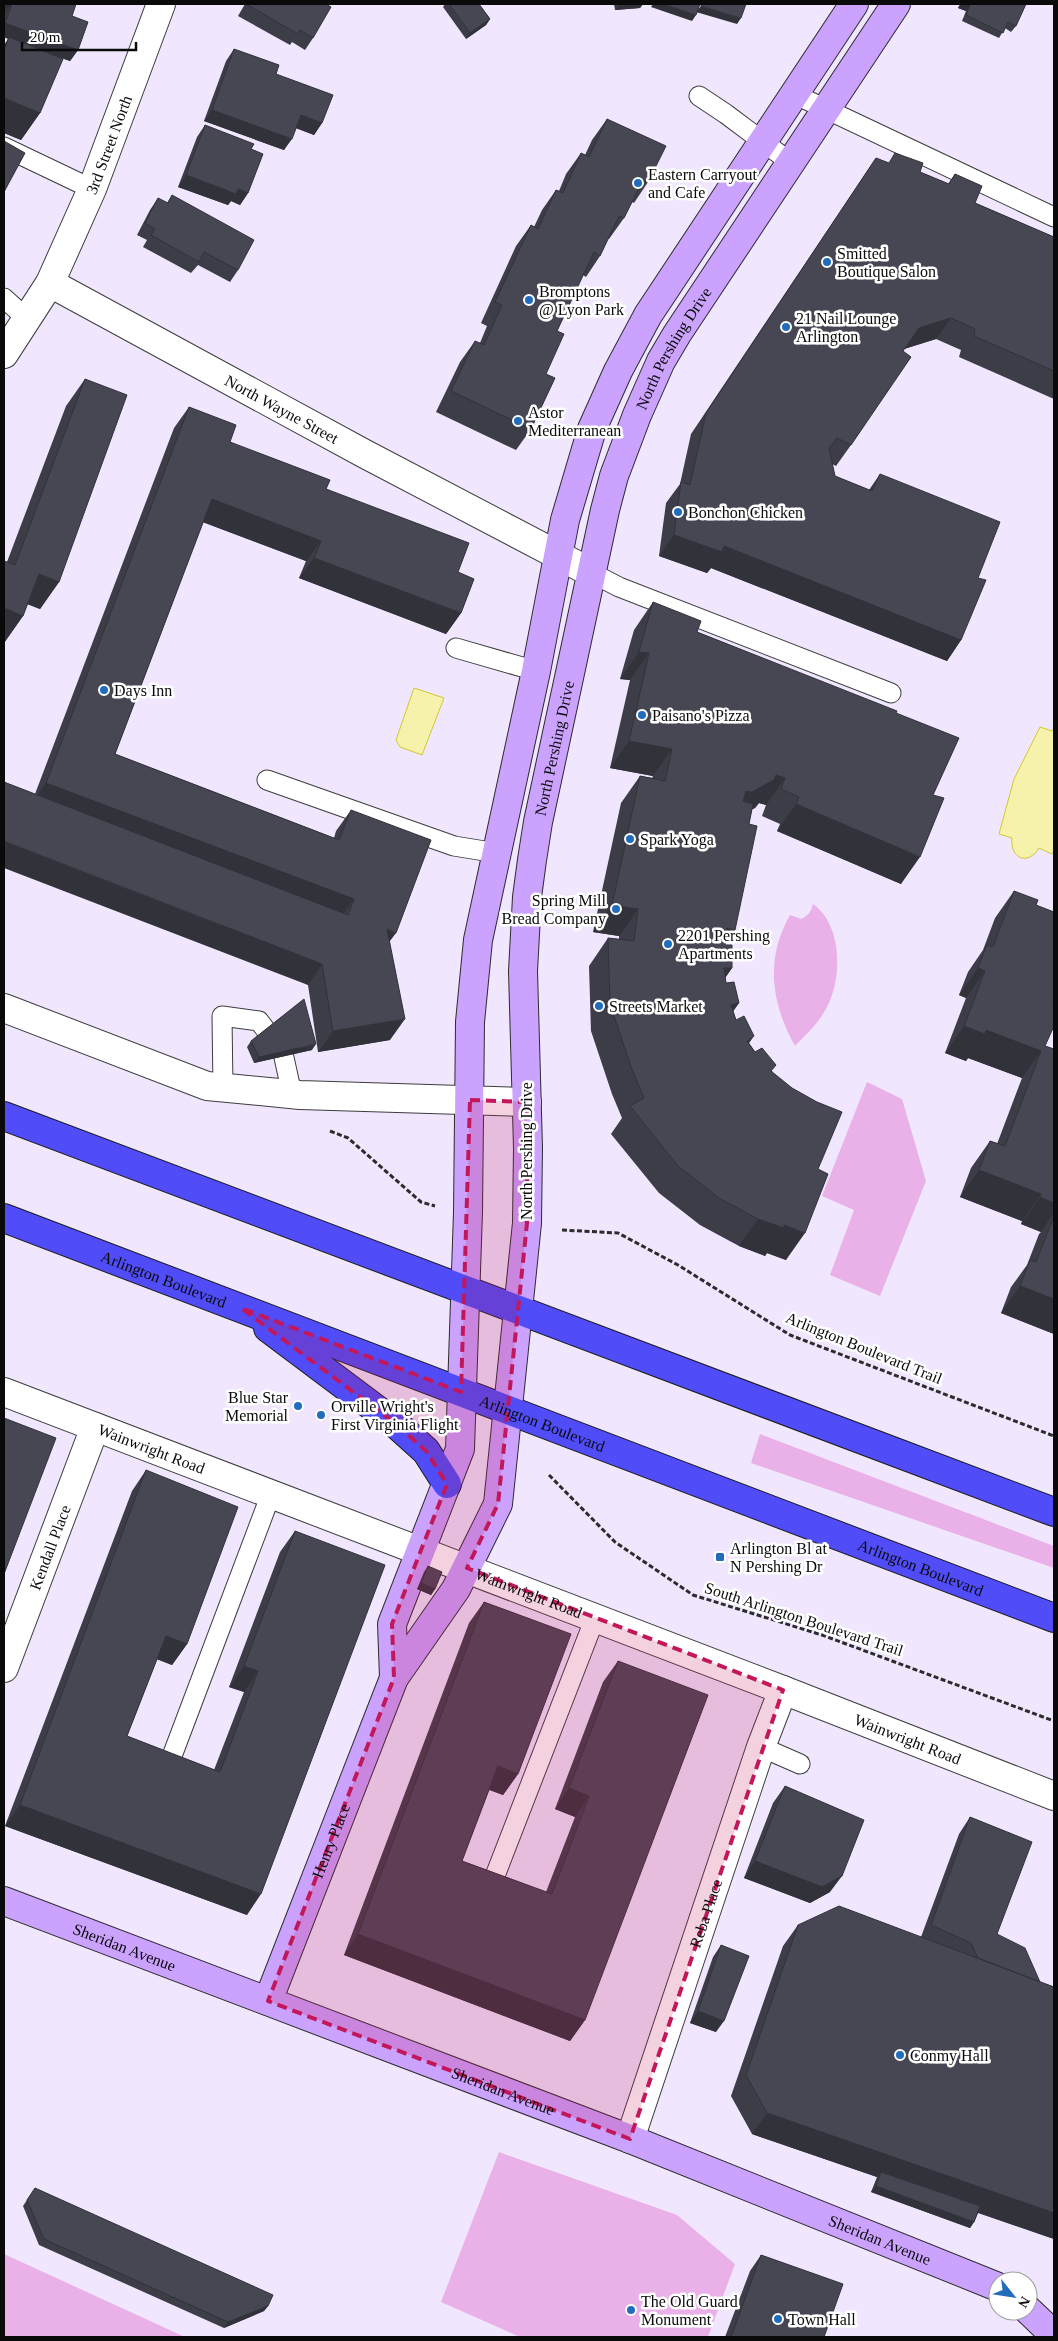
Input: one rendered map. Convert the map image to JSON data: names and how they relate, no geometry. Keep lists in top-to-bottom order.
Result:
{
  "streets": {
    "highway": ["Arlington Boulevard"],
    "street": [
      "3rd Street North",
      "North Pershing Drive",
      "North Wayne Street",
      "Wainwright Road",
      "Kendall Place",
      "Henry Place",
      "Reba Place",
      "Sheridan Avenue"
    ],
    "path": ["Arlington Boulevard Trail", "South Arlington Boulevard Trail"]
  },
  "crossings": [
    ["3rd Street North", "North Wayne Street"],
    ["North Pershing Drive", "North Wayne Street"],
    ["North Pershing Drive", "Arlington Boulevard"],
    ["North Pershing Drive", "Wainwright Road"],
    ["North Pershing Drive", "Henry Place"],
    ["Wainwright Road", "Kendall Place"],
    ["Wainwright Road", "Henry Place"],
    ["Wainwright Road", "Reba Place"],
    ["Henry Place", "Sheridan Avenue"],
    ["Reba Place", "Sheridan Avenue"]
  ],
  "places": {
    "other": [
      "Eastern Carryout and Cafe",
      "Smitted Boutique Salon",
      "Bromptons @ Lyon Park",
      "21 Nail Lounge Arlington",
      "Astor Mediterranean",
      "Bonchon Chicken",
      "Days Inn",
      "Paisano's Pizza",
      "Spark Yoga",
      "Spring Mill Bread Company",
      "2201 Pershing Apartments",
      "Streets Market",
      "Blue Star Memorial",
      "Orville Wright's First Virginia Flight",
      "Conmy Hall",
      "The Old Guard Monument",
      "Town Hall"
    ],
    "transit": ["Arlington Bl at N Pershing Dr"]
  },
  "scale_bar": "20 m",
  "north": "bottom right"
}
